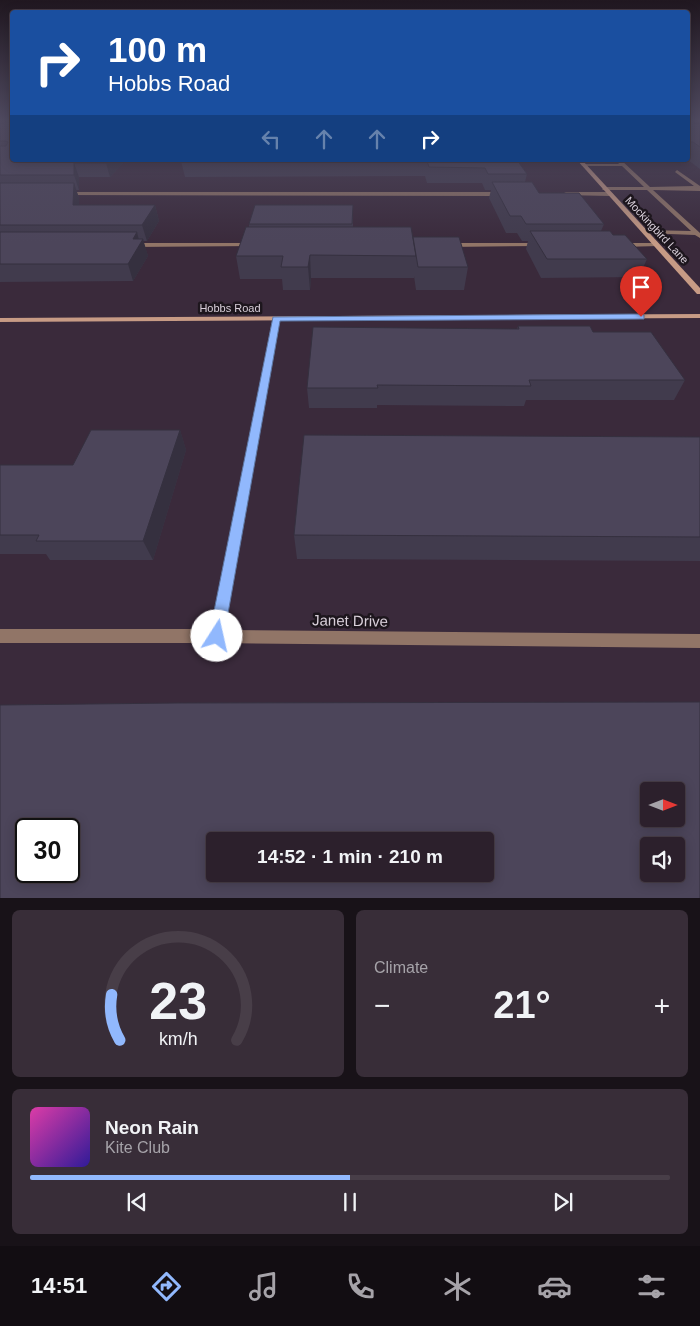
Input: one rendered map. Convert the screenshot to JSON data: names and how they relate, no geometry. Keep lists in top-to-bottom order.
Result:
{
  "streets": {
    "street": ["Mockingbird Lane", "Hobbs Road", "Janet Drive"]
  },
  "north": "right",
  "page": {
    "turn": ["100 m", "Hobbs Road"],
    "limit": "30",
    "trip": "14:52 · 1 min · 210 m",
    "tile": "Climate",
    "heat": ["−", "21°", "+"],
    "song": ["Neon Rain", "Kite Club"],
    "tabs": "14:51",
    "gauge": ["23", "km/h"]
  }
}
